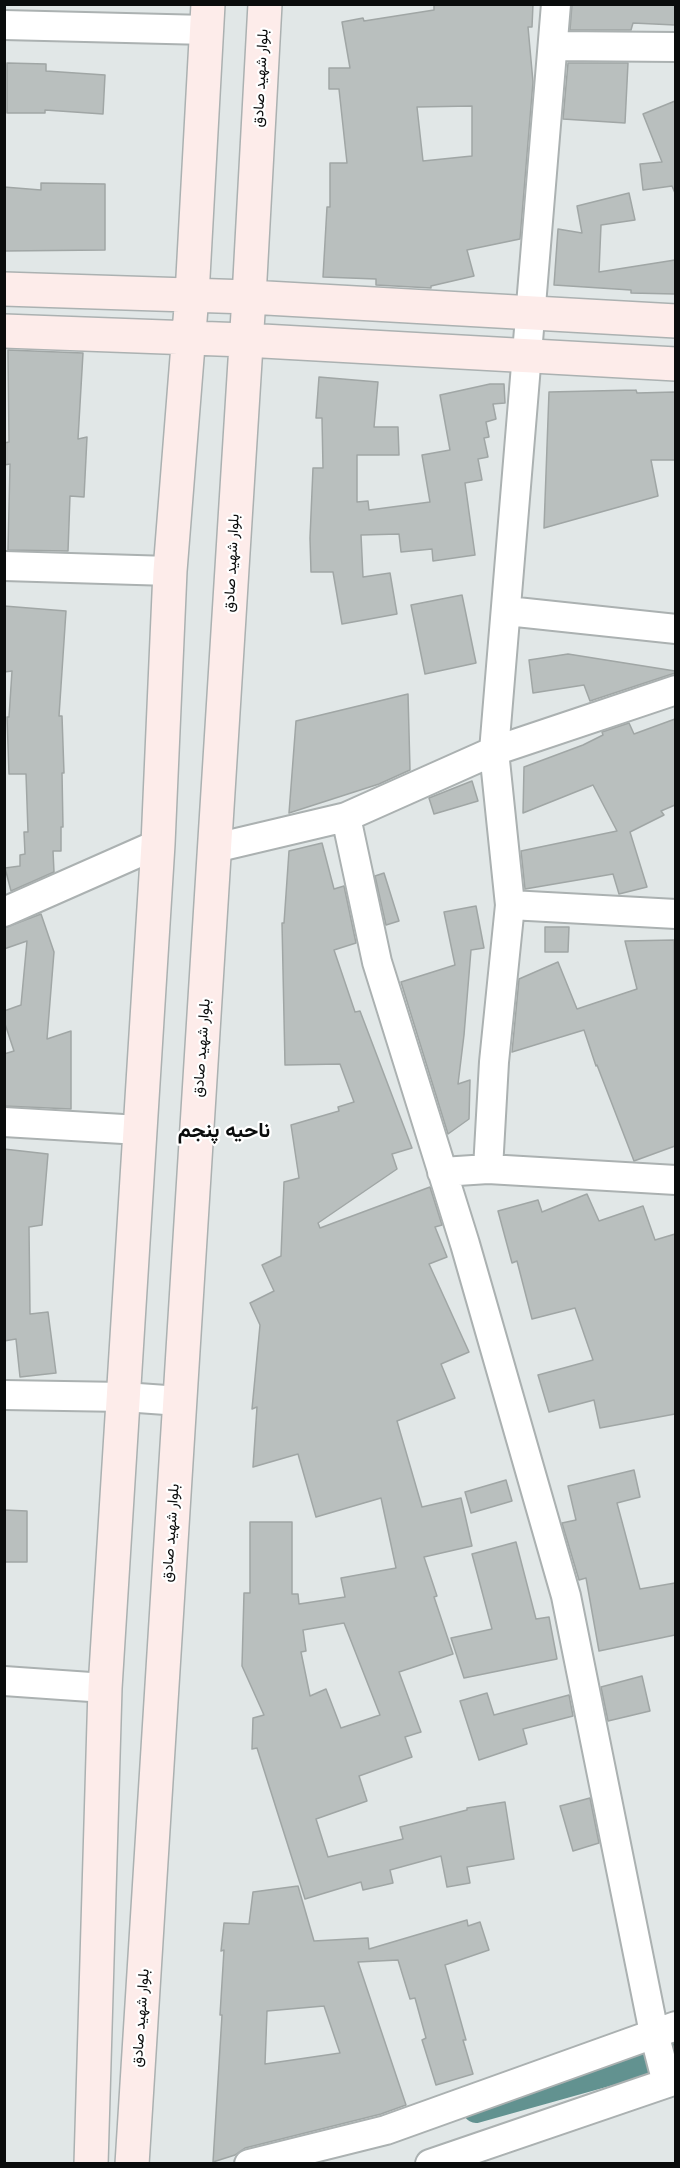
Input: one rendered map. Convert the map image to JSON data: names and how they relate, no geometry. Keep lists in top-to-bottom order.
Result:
{
  "streets": {
    "main road": ["بلوار شهید صادق"]
  },
  "districts": ["ناحیه پنجم"]
}
